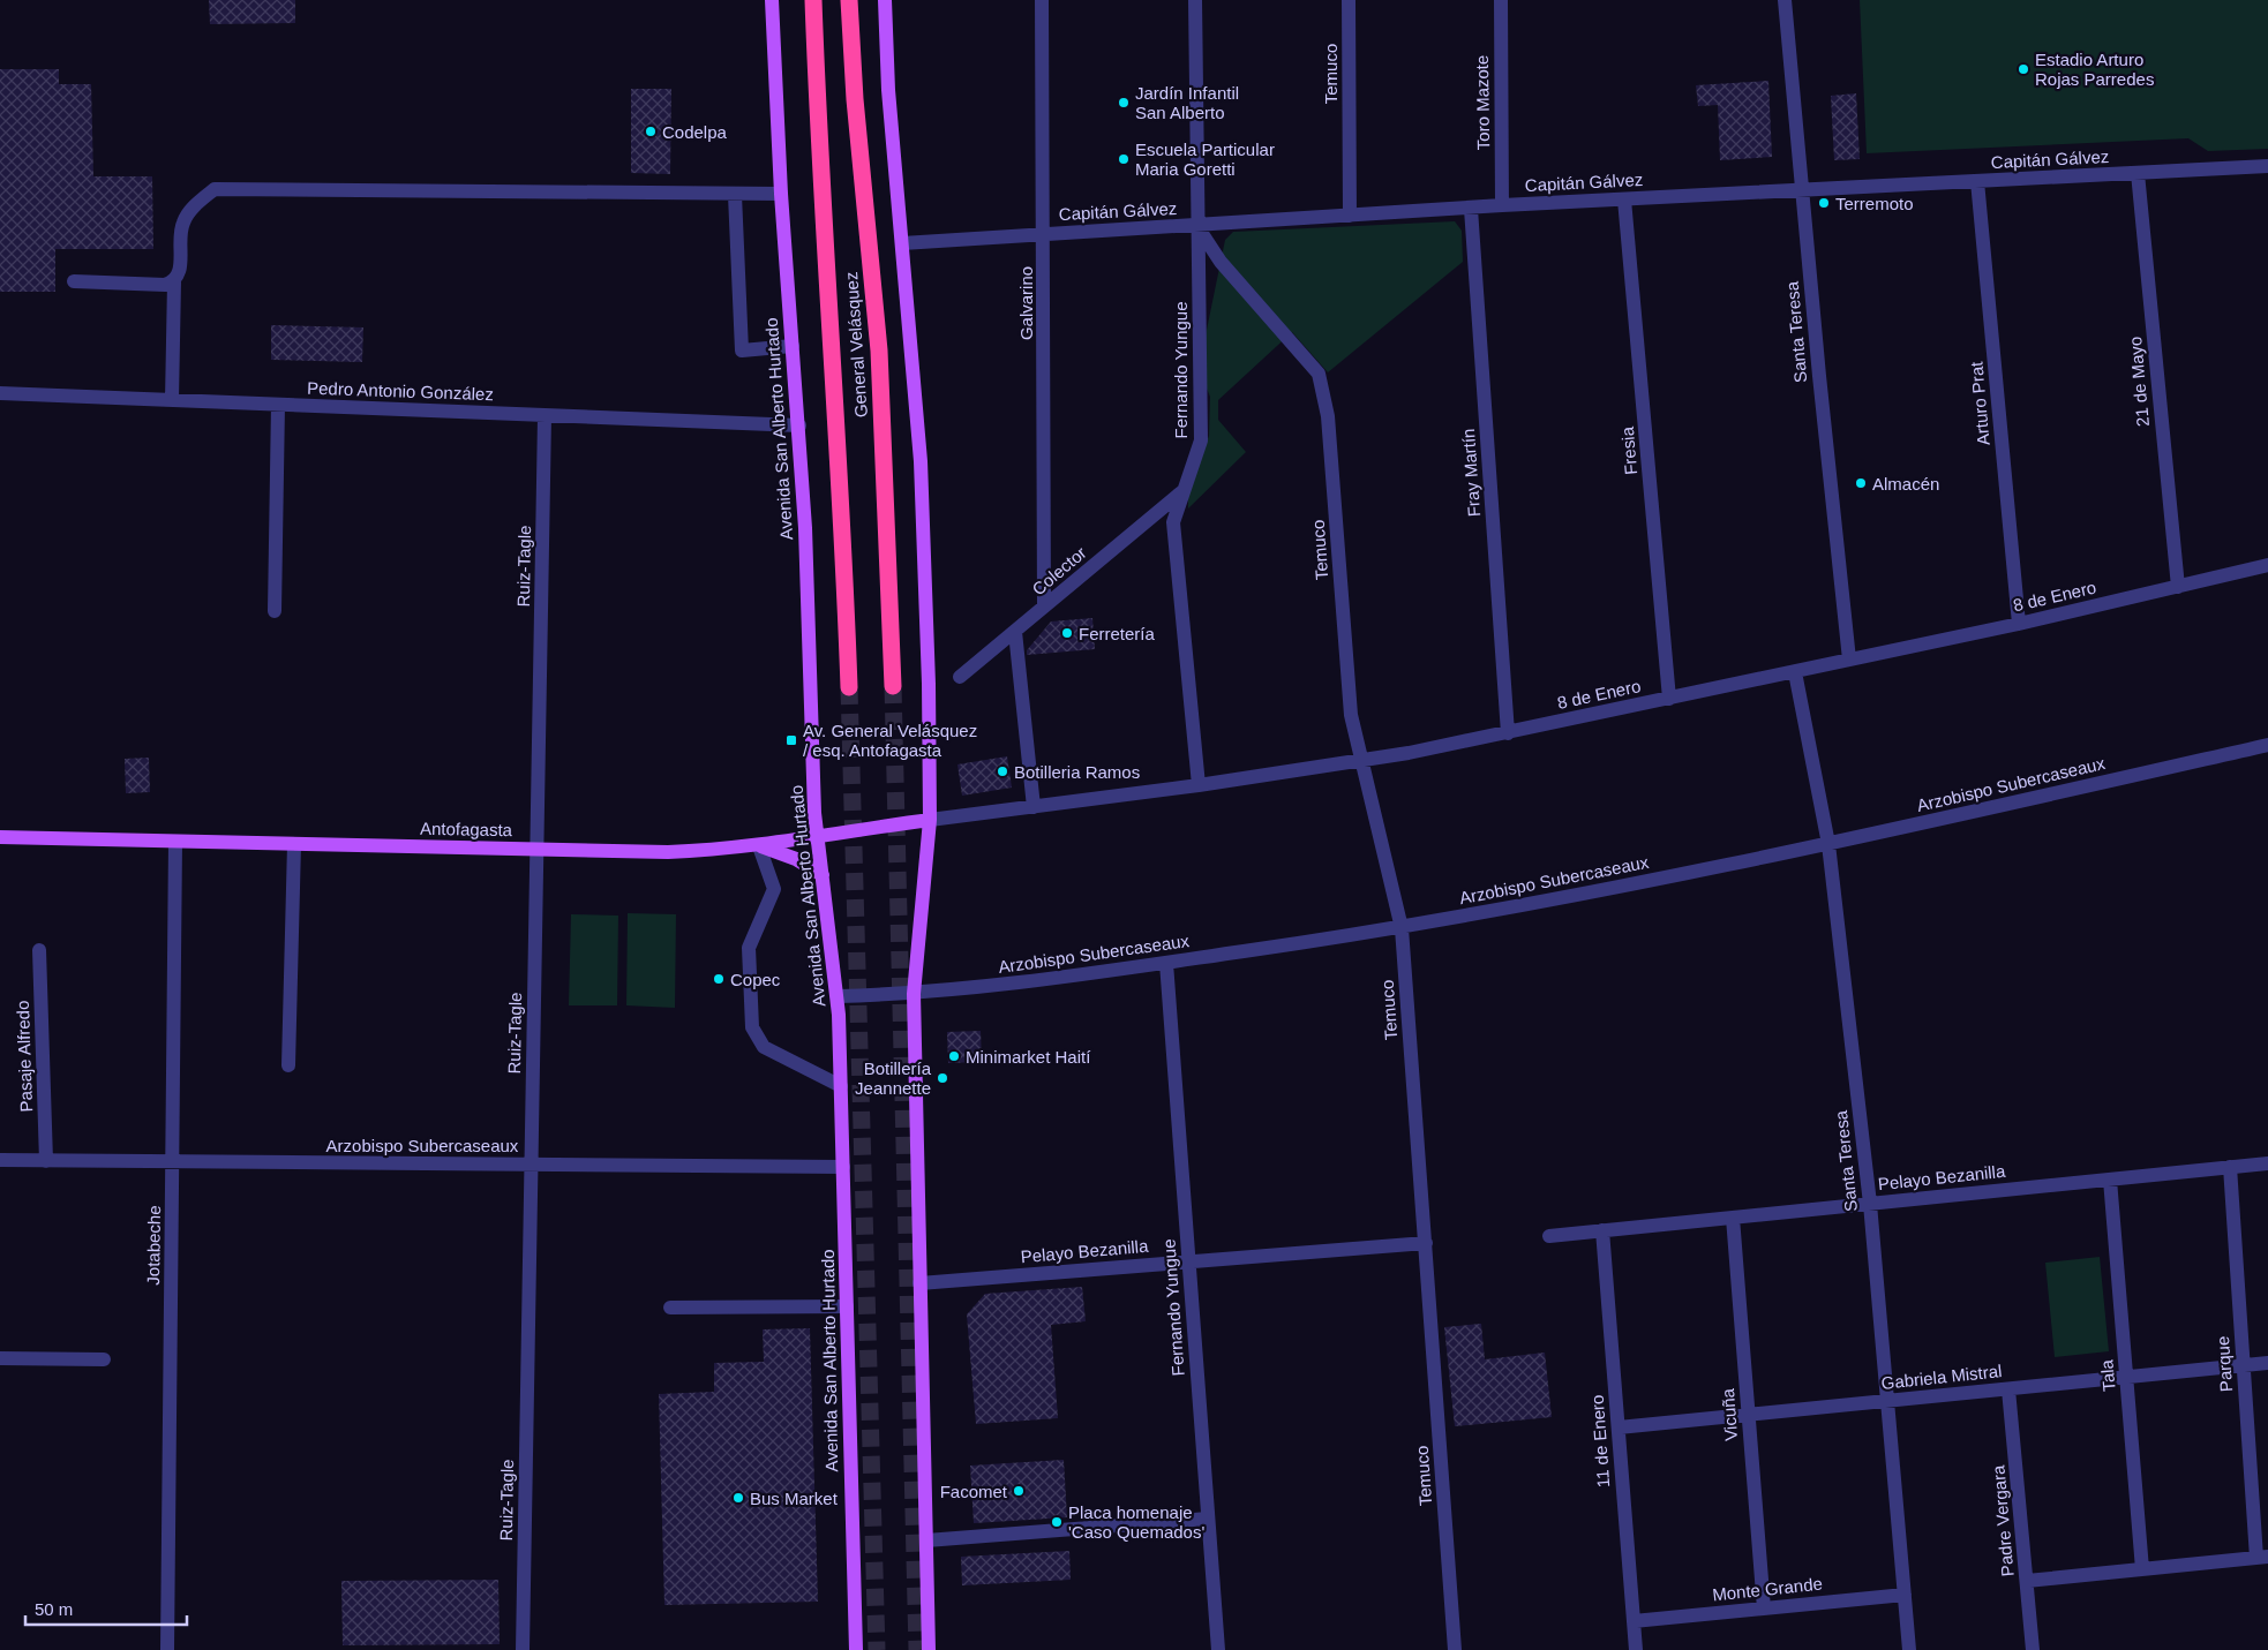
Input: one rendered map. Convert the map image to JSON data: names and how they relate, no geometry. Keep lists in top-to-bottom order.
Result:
{
  "streets": {
    "highway": ["General Velásquez"],
    "main road": ["Avenida San Alberto Hurtado", "Antofagasta"],
    "street": [
      "Temuco",
      "Toro Mazote",
      "Capitán Gálvez",
      "Galvarino",
      "Santa Teresa",
      "Fernando Yungue",
      "21 de Mayo",
      "Pedro Antonio González",
      "Arturo Prat",
      "Fresia",
      "Fray Martín",
      "Ruiz-Tagle",
      "Colector",
      "8 de Enero",
      "Arzobispo Subercaseaux",
      "Pasaje Alfredo",
      "Pelayo Bezanilla",
      "Jotabeche",
      "Parque",
      "Tala",
      "Gabriela Mistral",
      "Vicuña",
      "11 de Enero",
      "Padre Vergara",
      "Monte Grande"
    ]
  },
  "crossings": [
    ["Temuco", "Capitán Gálvez"],
    ["Temuco", "Fernando Yungue"],
    ["Temuco", "8 de Enero"],
    ["Temuco", "Arzobispo Subercaseaux"],
    ["Temuco", "Pelayo Bezanilla"],
    ["Toro Mazote", "Capitán Gálvez"],
    ["Capitán Gálvez", "Galvarino"],
    ["Capitán Gálvez", "Santa Teresa"],
    ["Capitán Gálvez", "Fernando Yungue"],
    ["Capitán Gálvez", "21 de Mayo"],
    ["Capitán Gálvez", "Arturo Prat"],
    ["Capitán Gálvez", "Fresia"],
    ["Capitán Gálvez", "Fray Martín"],
    ["Galvarino", "Colector"],
    ["Santa Teresa", "8 de Enero"],
    ["Santa Teresa", "Arzobispo Subercaseaux"],
    ["Santa Teresa", "Pelayo Bezanilla"],
    ["Santa Teresa", "Gabriela Mistral"],
    ["Santa Teresa", "Monte Grande"],
    ["Fernando Yungue", "Colector"],
    ["Fernando Yungue", "8 de Enero"],
    ["Fernando Yungue", "Arzobispo Subercaseaux"],
    ["Fernando Yungue", "Pelayo Bezanilla"],
    ["21 de Mayo", "8 de Enero"],
    ["Pedro Antonio González", "Avenida San Alberto Hurtado"],
    ["Pedro Antonio González", "Ruiz-Tagle"],
    ["Arturo Prat", "8 de Enero"],
    ["Avenida San Alberto Hurtado", "Arzobispo Subercaseaux"],
    ["Avenida San Alberto Hurtado", "Antofagasta"],
    ["Fresia", "8 de Enero"],
    ["Fray Martín", "8 de Enero"],
    ["Ruiz-Tagle", "Arzobispo Subercaseaux"],
    ["Ruiz-Tagle", "Antofagasta"],
    ["8 de Enero", "Antofagasta"],
    ["Arzobispo Subercaseaux", "Pasaje Alfredo"],
    ["Arzobispo Subercaseaux", "Jotabeche"],
    ["Antofagasta", "Jotabeche"],
    ["Pelayo Bezanilla", "Parque"],
    ["Pelayo Bezanilla", "Tala"],
    ["Pelayo Bezanilla", "Vicuña"],
    ["Pelayo Bezanilla", "11 de Enero"],
    ["Parque", "Gabriela Mistral"],
    ["Tala", "Gabriela Mistral"],
    ["Gabriela Mistral", "Vicuña"],
    ["Gabriela Mistral", "11 de Enero"],
    ["Gabriela Mistral", "Padre Vergara"],
    ["Vicuña", "Monte Grande"],
    ["11 de Enero", "Monte Grande"]
  ],
  "places": {
    "other": [
      "Estadio Arturo Rojas Parredes",
      "Jardín Infantil San Alberto",
      "Codelpa",
      "Escuela Particular Maria Goretti",
      "Terremoto",
      "Almacén",
      "Ferretería",
      "Botilleria Ramos",
      "Copec",
      "Minimarket Haití",
      "Botillería Jeannette",
      "Facomet",
      "Bus Market",
      "Placa homenaje 'Caso Quemados'"
    ],
    "transit": ["Av. General Velásquez / esq. Antofagasta"]
  },
  "scale_bar": "50 m"
}
